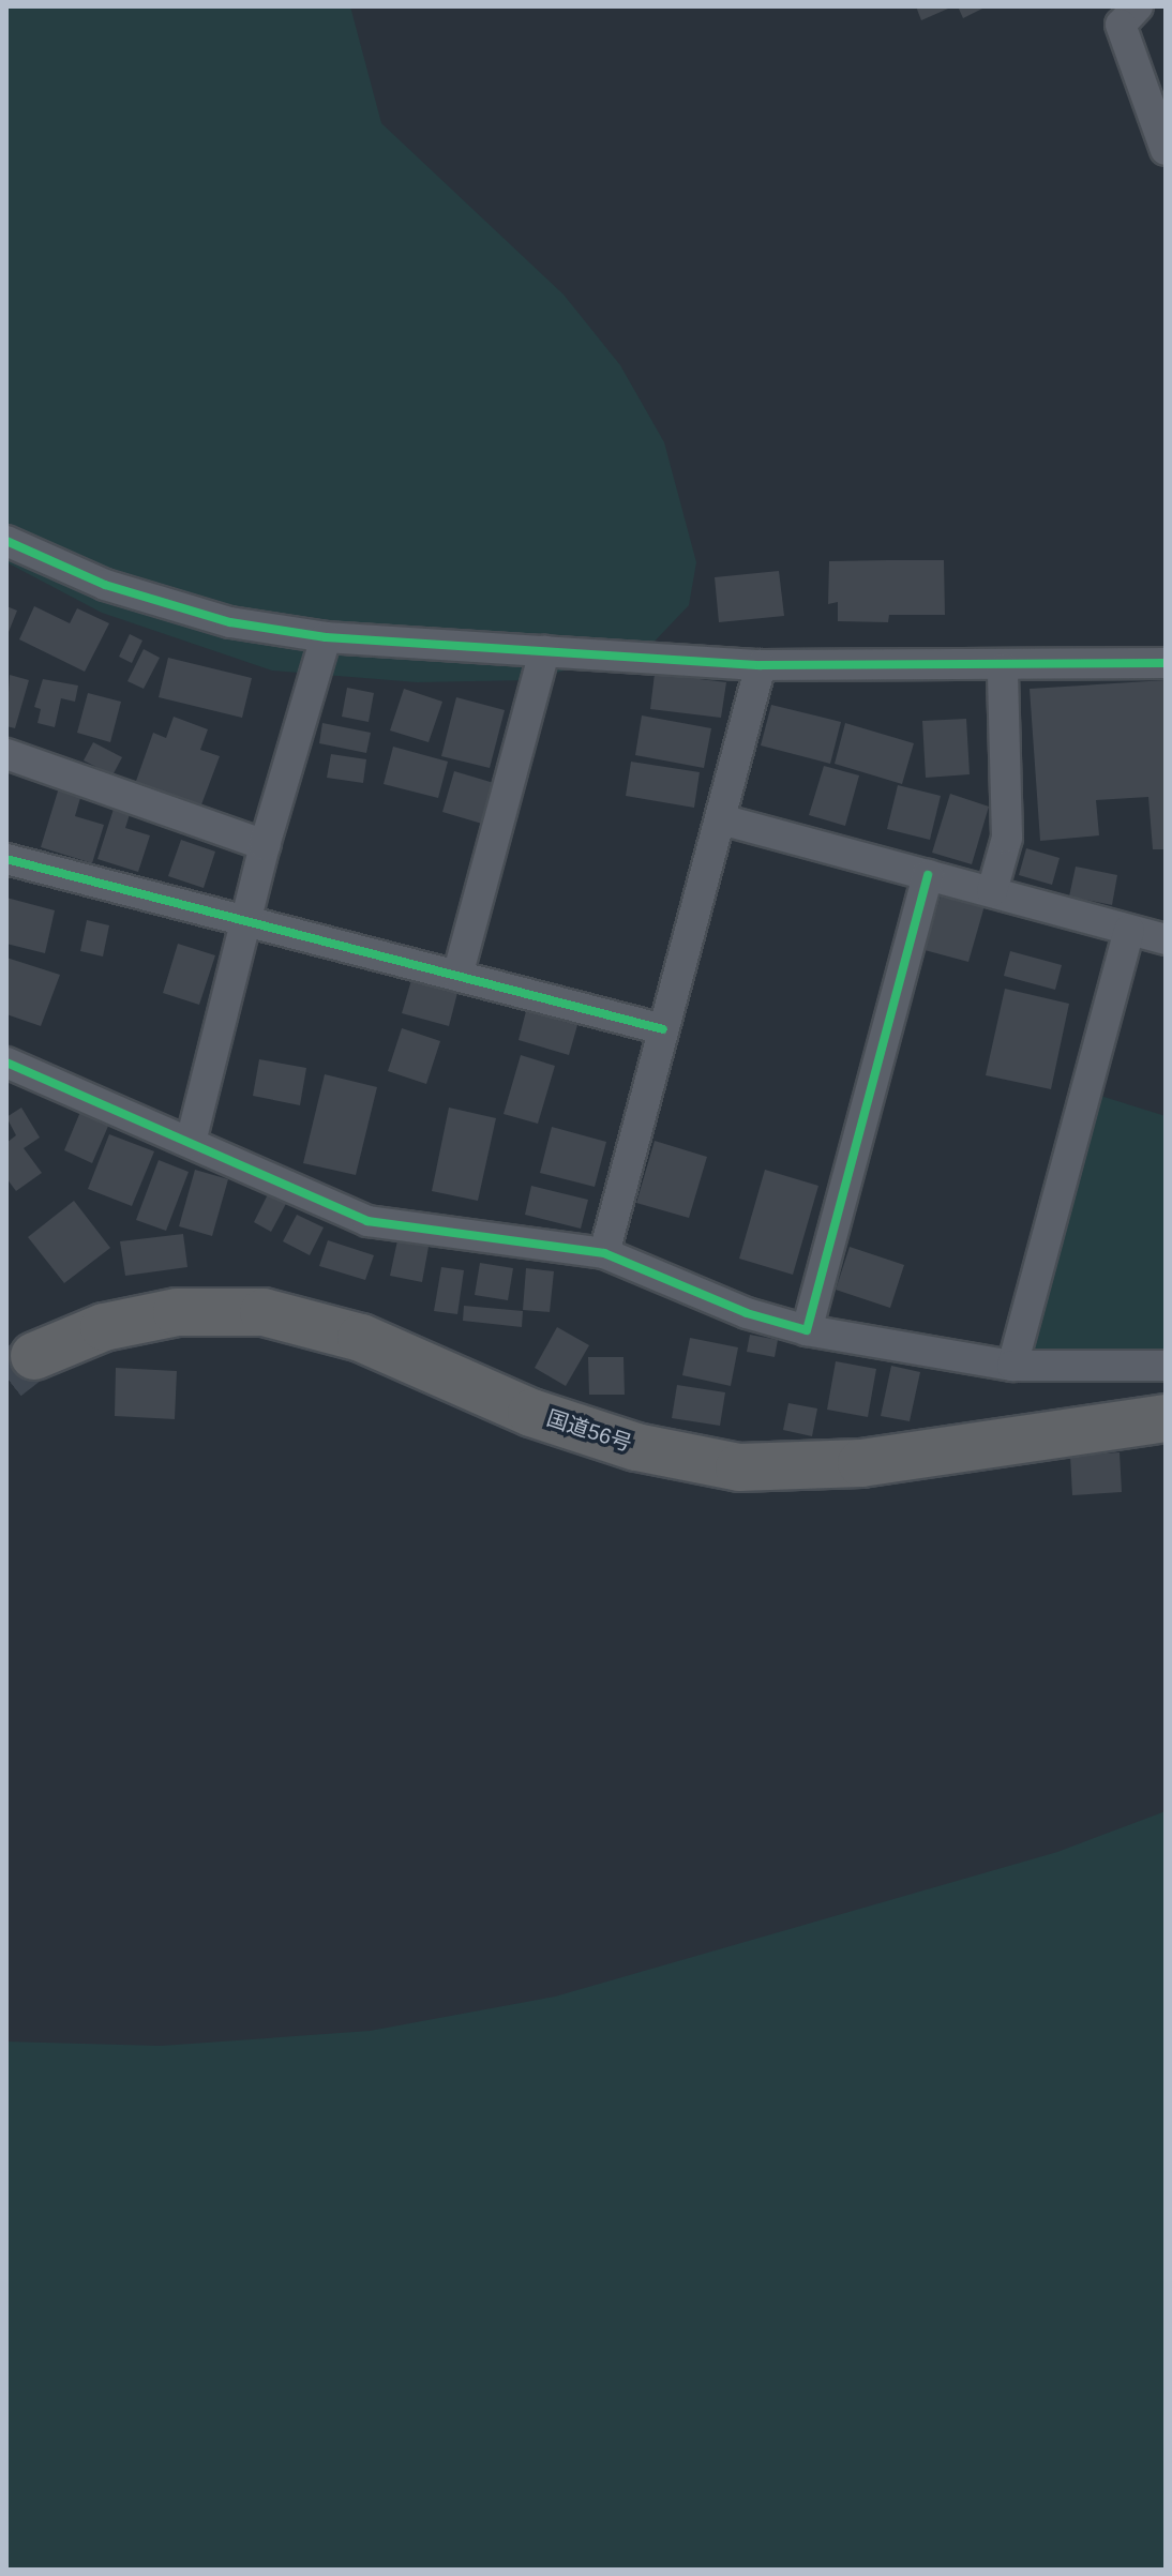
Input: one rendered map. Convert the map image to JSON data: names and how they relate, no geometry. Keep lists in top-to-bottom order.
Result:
{
  "streets": {
    "highway": ["国道56号"]
  }
}
